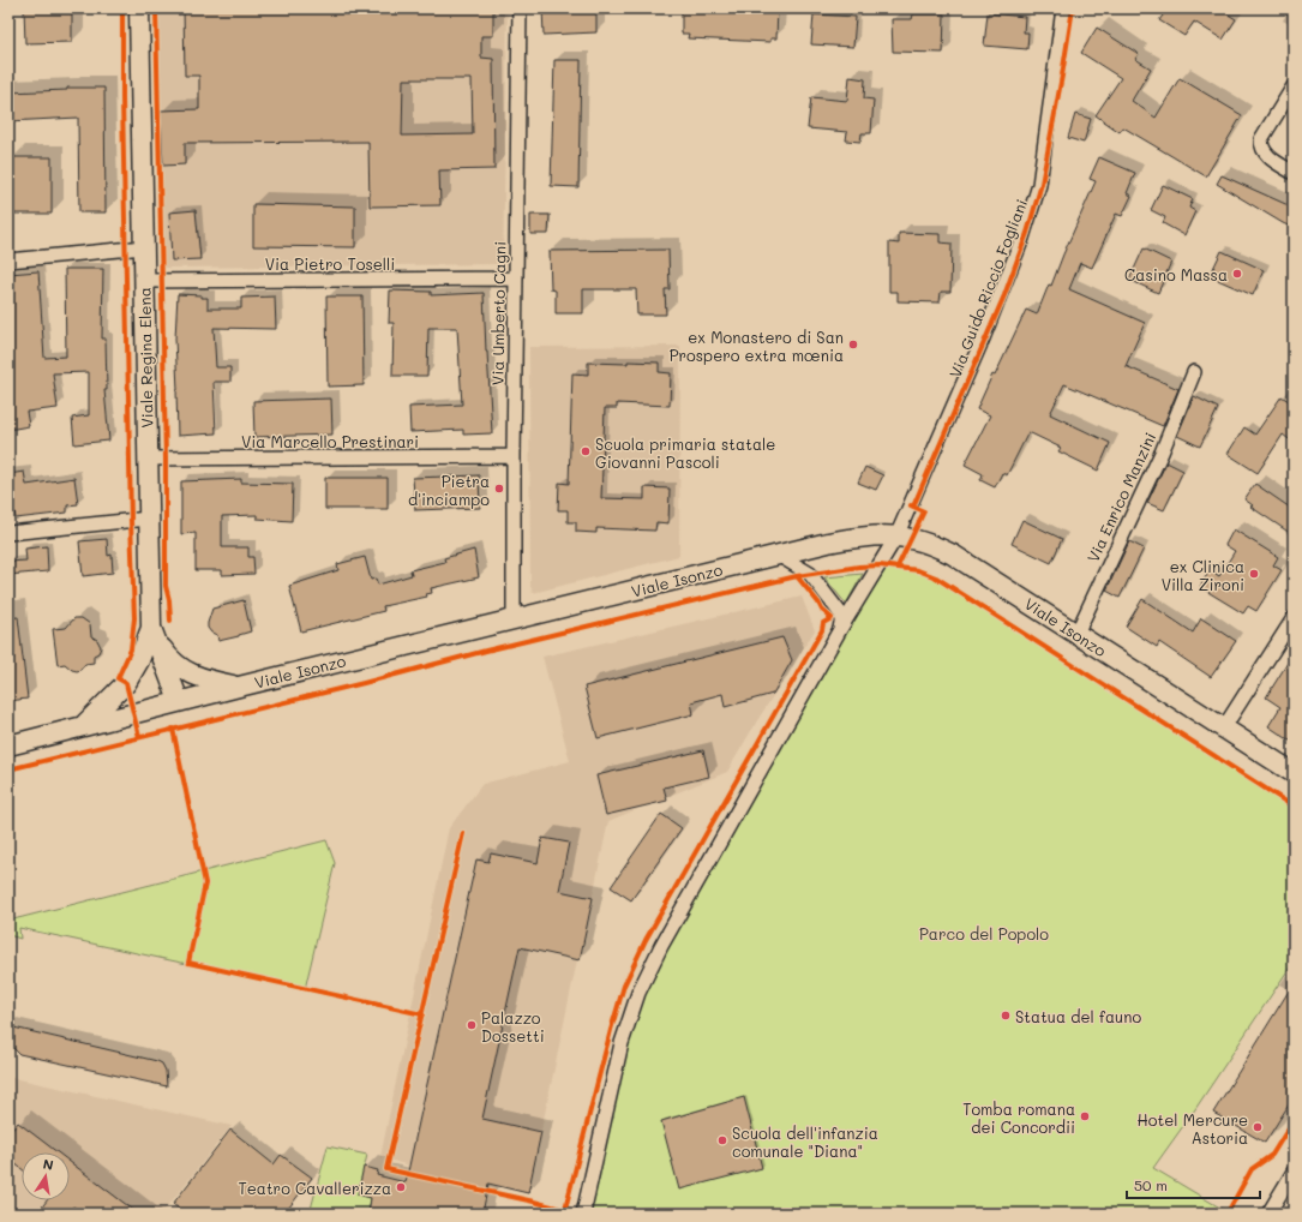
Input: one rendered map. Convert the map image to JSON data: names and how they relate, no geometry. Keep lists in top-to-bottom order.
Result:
{
  "streets": {
    "main road": ["Viale Regina Elena", "Viale Isonzo"],
    "street": [
      "Via Pietro Toselli",
      "Via Guido Riccio Fogliani",
      "Via Umberto Cagni",
      "Via Marcello Prestinari",
      "Via Enrico Manzini"
    ]
  },
  "crossings": [
    ["Via Pietro Toselli", "Via Umberto Cagni"],
    ["Via Pietro Toselli", "Viale Regina Elena"],
    ["Via Guido Riccio Fogliani", "Viale Isonzo"],
    ["Via Umberto Cagni", "Via Marcello Prestinari"],
    ["Via Umberto Cagni", "Viale Isonzo"],
    ["Viale Regina Elena", "Via Marcello Prestinari"],
    ["Viale Regina Elena", "Viale Isonzo"],
    ["Via Enrico Manzini", "Viale Isonzo"]
  ],
  "parks": ["Parco del Popolo"],
  "places": [
    "Casino Massa",
    "ex Monastero di San Prospero extra mœnia",
    "Scuola primaria statale Giovanni Pascoli",
    "Pietra d'inciampo",
    "ex Clinica Villa Zironi",
    "Statua del fauno",
    "Palazzo Dossetti",
    "Tomba romana dei Concordii",
    "Hotel Mercure Astoria",
    "Scuola dell'infanzia comunale \"Diana\"",
    "Teatro Cavallerizza"
  ],
  "scale_bar": "50 m",
  "north": "top"
}
